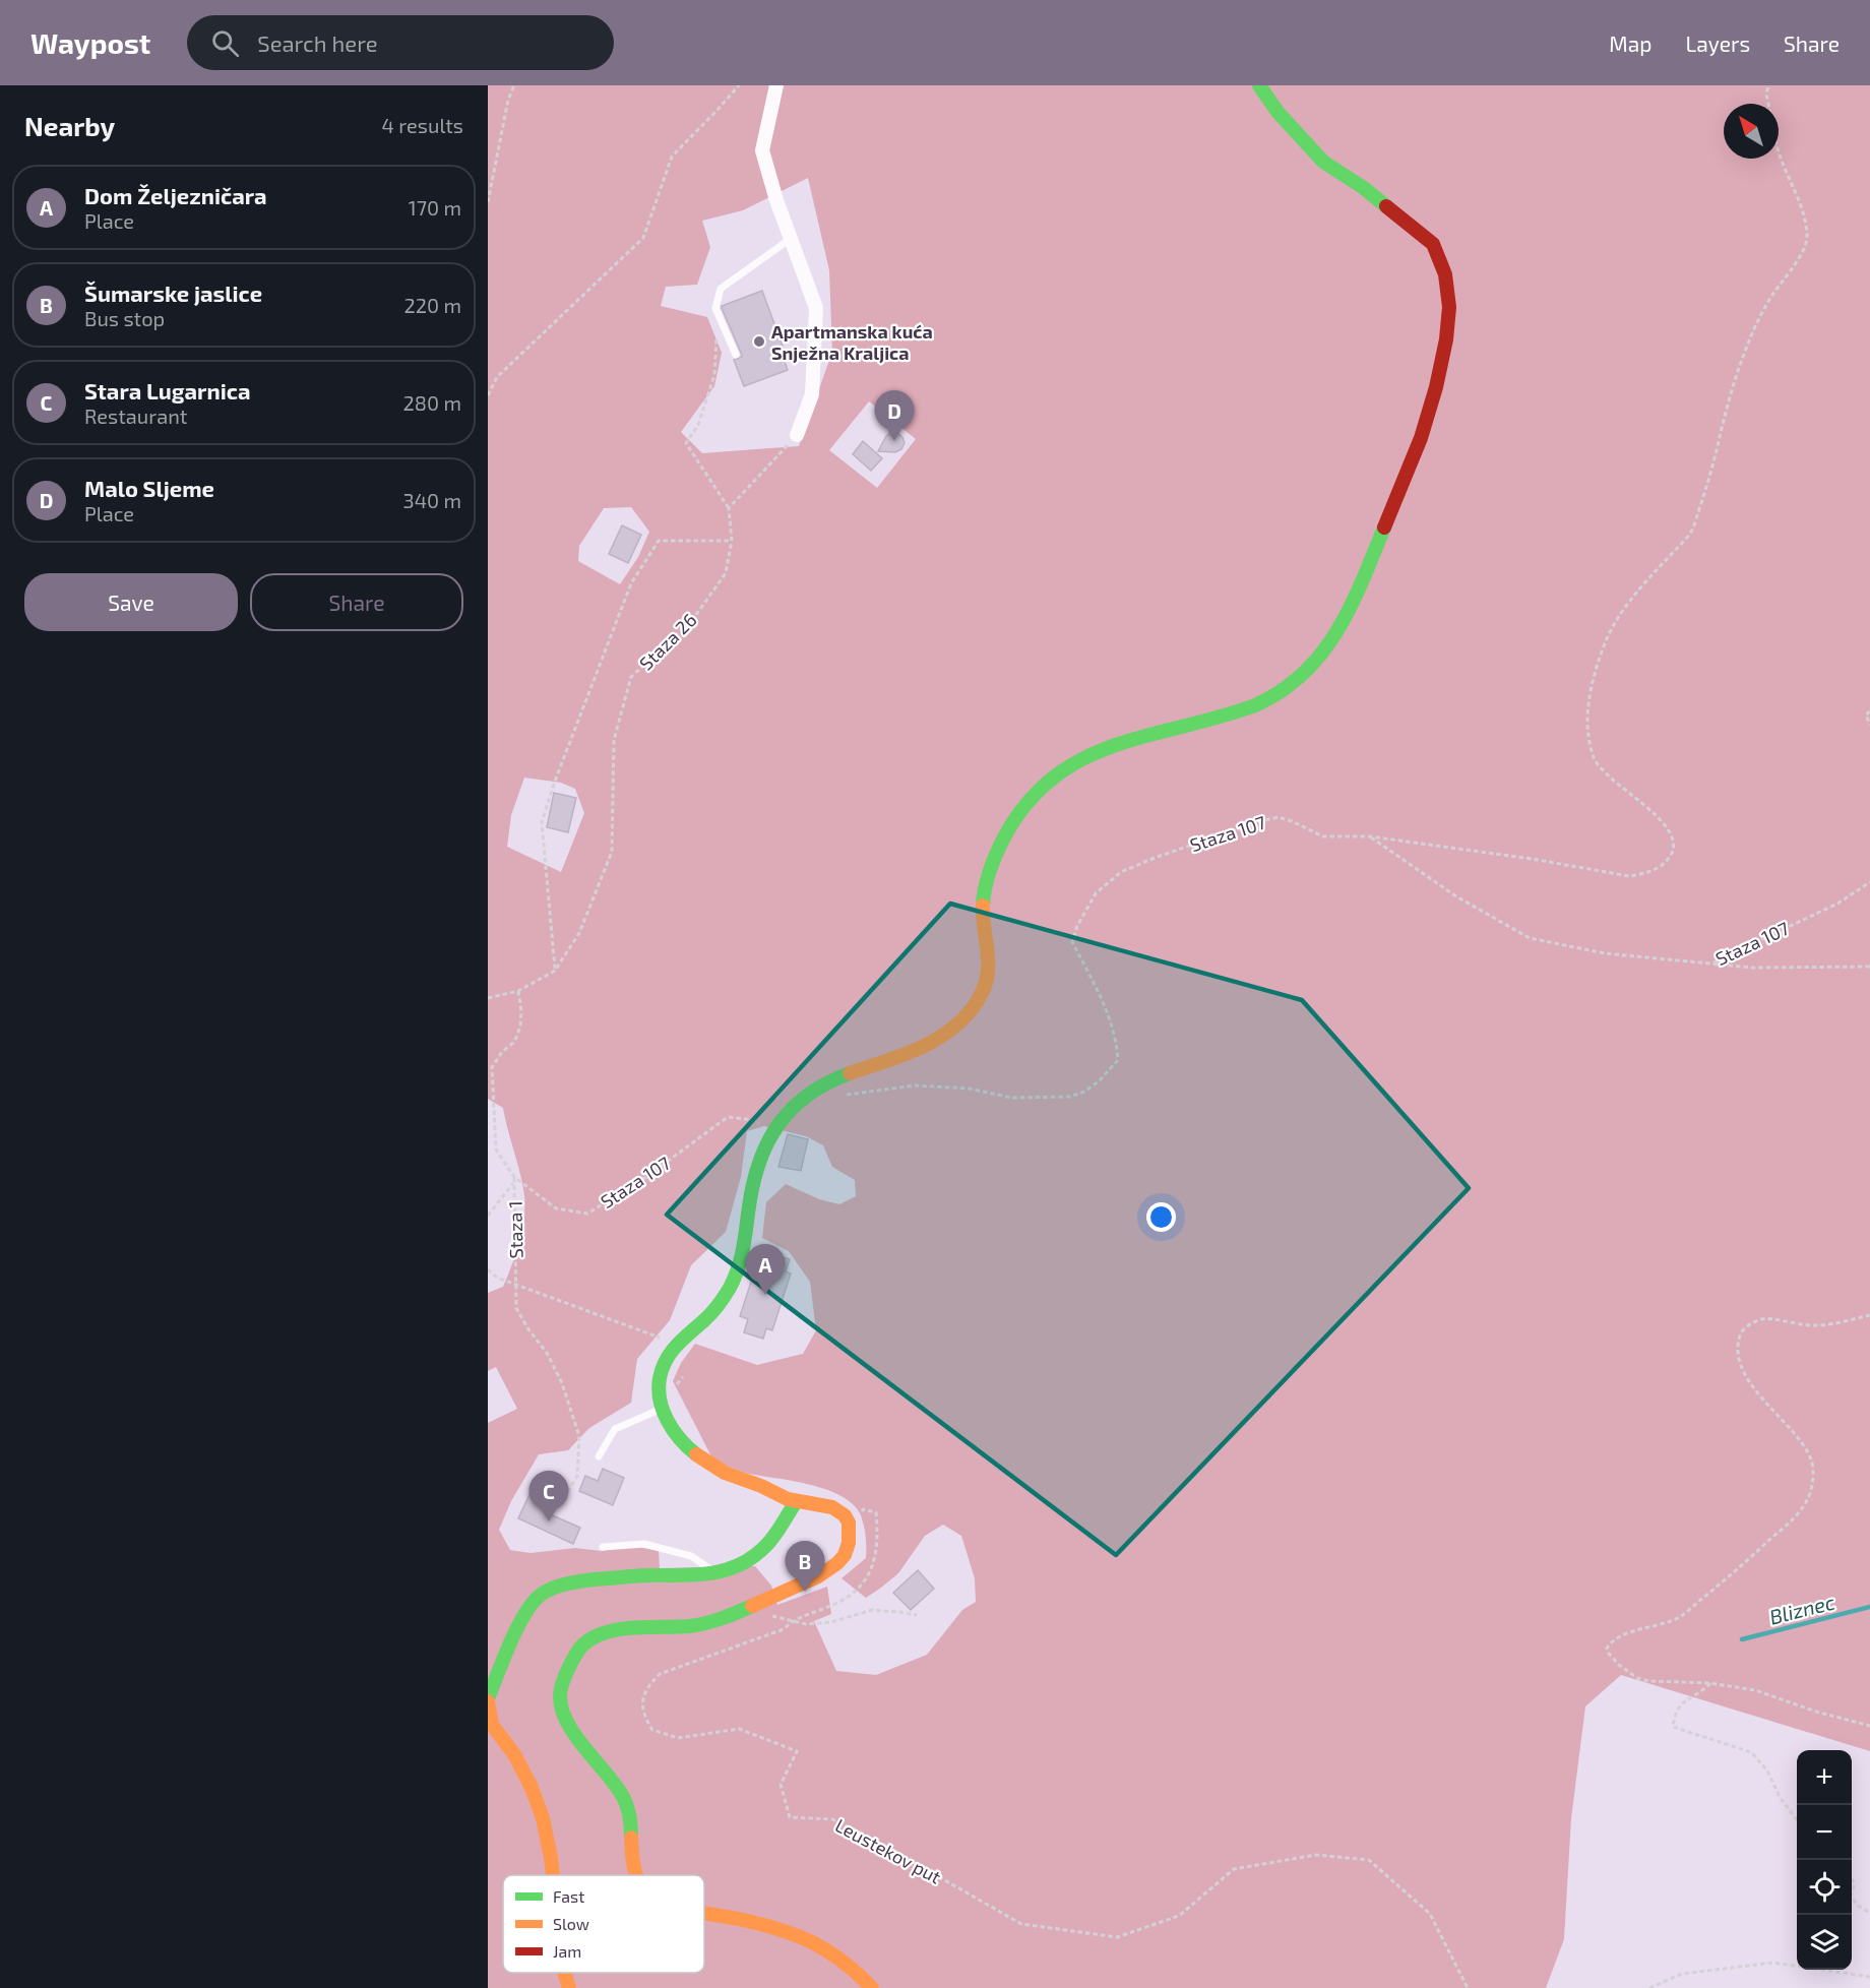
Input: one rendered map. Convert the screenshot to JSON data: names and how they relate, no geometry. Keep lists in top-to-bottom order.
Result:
{
  "streets": {
    "path": [
      "Staza 26",
      "Staza 107",
      "Staza 1",
      "Leustekov put"
    ]
  },
  "crossings": [
    ["Staza 26", "Staza 107"],
    ["Staza 107", "Staza 1"]
  ],
  "water": ["Bliznec"],
  "places": ["Apartmanska kuća Snježna Kraljica"],
  "legend": ["Fast", "Slow", "Jam"],
  "north": "top left",
  "page": {
    "header": "Waypost",
    "search": "Search here",
    "nav": ["Map", "Layers", "Share"],
    "heading": ["Nearby", "4 results"],
    "list": [
      {
        "mark": "A",
        "name": "Dom Željezničara",
        "note": "Place",
        "value": "170 m"
      },
      {
        "mark": "B",
        "name": "Šumarske jaslice",
        "note": "Bus stop",
        "value": "220 m"
      },
      {
        "mark": "C",
        "name": "Stara Lugarnica",
        "note": "Restaurant",
        "value": "280 m"
      },
      {
        "mark": "D",
        "name": "Malo Sljeme",
        "note": "Place",
        "value": "340 m"
      }
    ],
    "pins": [
      "D",
      "A",
      "C",
      "B"
    ],
    "buttons": ["Save", "Share"],
    "map_buttons": ["+", "−"]
  }
}
